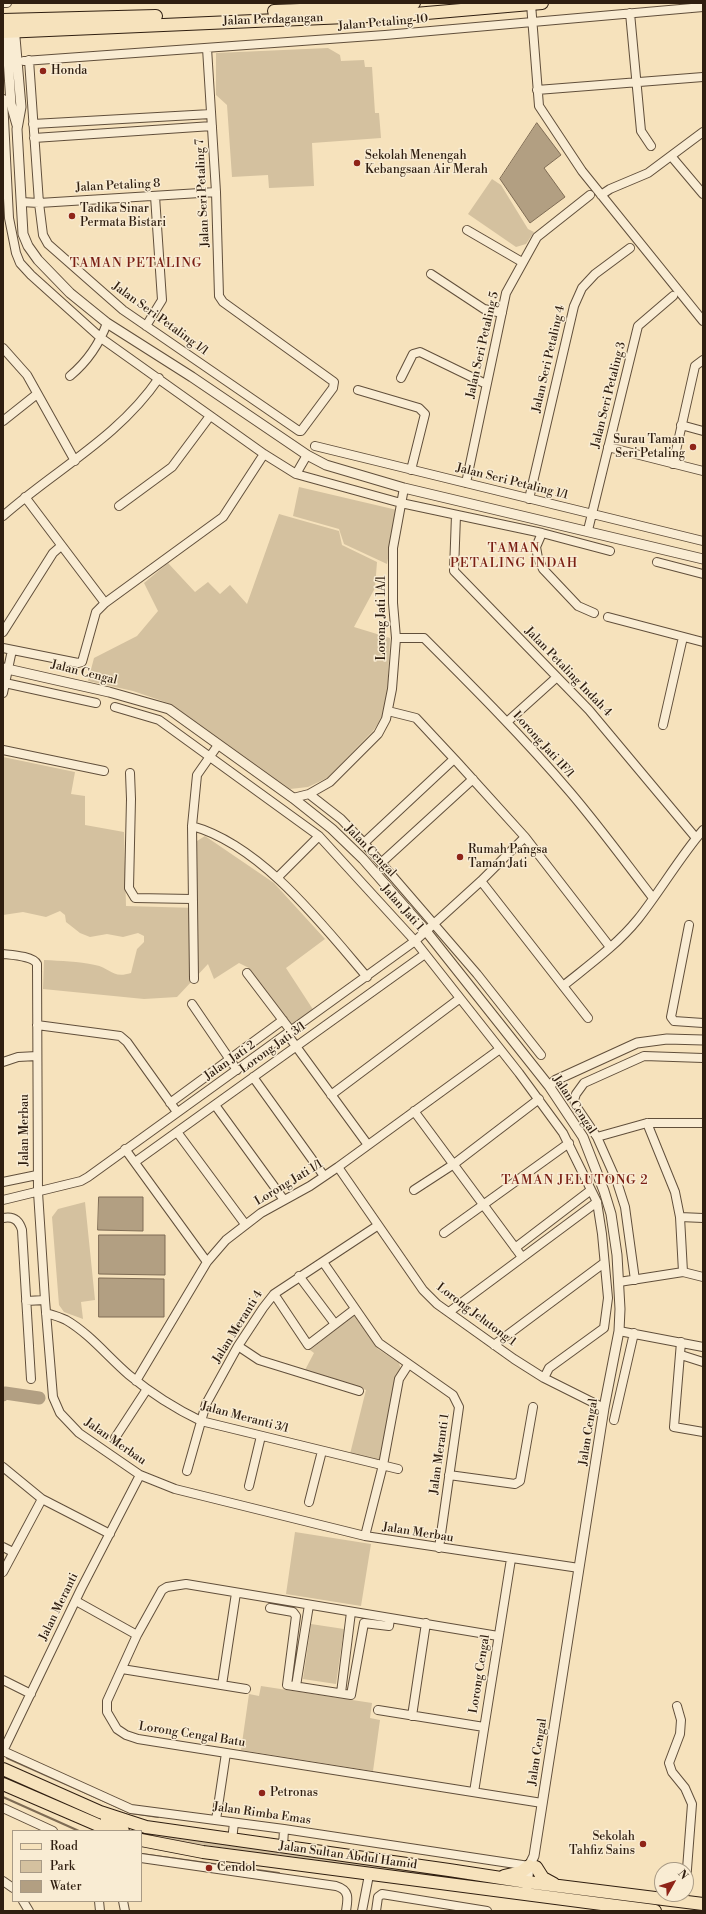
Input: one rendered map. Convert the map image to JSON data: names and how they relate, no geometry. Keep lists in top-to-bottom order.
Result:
{
  "streets": {
    "main road": ["Jalan Perdagangan", "Jalan Sultan Abdul Hamid"],
    "street": [
      "Jalan Petaling 10",
      "Jalan Petaling 8",
      "Jalan Seri Petaling 7",
      "Jalan Seri Petaling 1/1",
      "Jalan Seri Petaling 5",
      "Jalan Seri Petaling 4",
      "Jalan Seri Petaling 3",
      "Lorong Jati 1A/1",
      "Jalan Petaling Indah 4",
      "Jalan Cengal",
      "Lorong Jati 1F/1",
      "Jalan Jati 1",
      "Lorong Jati 3/1",
      "Jalan Jati 2",
      "Jalan Merbau",
      "Lorong Jati 1/1",
      "Lorong Jelutong 1",
      "Jalan Meranti 4",
      "Jalan Meranti 3/1",
      "Jalan Meranti 1",
      "Jalan Meranti",
      "Lorong Cengal",
      "Lorong Cengal Batu",
      "Jalan Rimba Emas"
    ]
  },
  "crossings": [
    ["Jalan Petaling 10", "Jalan Seri Petaling 7"],
    ["Jalan Petaling 10", "Jalan Seri Petaling 1/1"],
    ["Jalan Petaling 8", "Jalan Seri Petaling 7"],
    ["Jalan Petaling 8", "Jalan Seri Petaling 1/1"],
    ["Jalan Seri Petaling 7", "Jalan Seri Petaling 1/1"],
    ["Jalan Seri Petaling 1/1", "Jalan Seri Petaling 5"],
    ["Jalan Seri Petaling 1/1", "Jalan Seri Petaling 4"],
    ["Jalan Seri Petaling 1/1", "Jalan Seri Petaling 3"],
    ["Lorong Jati 1A/1", "Jalan Cengal"],
    ["Lorong Jati 1A/1", "Lorong Jati 1F/1"],
    ["Jalan Cengal", "Jalan Jati 2"],
    ["Jalan Cengal", "Jalan Merbau"],
    ["Jalan Cengal", "Lorong Jelutong 1"],
    ["Jalan Cengal", "Lorong Cengal Batu"],
    ["Jalan Cengal", "Jalan Rimba Emas"],
    ["Jalan Cengal", "Jalan Sultan Abdul Hamid"],
    ["Jalan Jati 1", "Lorong Jati 3/1"],
    ["Jalan Jati 1", "Jalan Jati 2"],
    ["Jalan Jati 1", "Lorong Jati 1/1"],
    ["Jalan Jati 1", "Lorong Jelutong 1"],
    ["Jalan Jati 2", "Jalan Merbau"],
    ["Jalan Merbau", "Jalan Meranti 3/1"],
    ["Jalan Merbau", "Jalan Meranti 1"],
    ["Jalan Merbau", "Jalan Meranti"],
    ["Jalan Merbau", "Lorong Cengal"],
    ["Lorong Jati 1/1", "Lorong Jelutong 1"],
    ["Lorong Jati 1/1", "Jalan Meranti 3/1"],
    ["Lorong Jelutong 1", "Jalan Meranti 4"],
    ["Jalan Meranti 4", "Jalan Meranti 3/1"],
    ["Jalan Meranti 4", "Jalan Meranti 1"],
    ["Jalan Meranti", "Jalan Rimba Emas"],
    ["Lorong Cengal", "Lorong Cengal Batu"]
  ],
  "districts": ["TAMAN PETALING", "TAMAN PETALING INDAH", "TAMAN JELUTONG 2"],
  "places": [
    "Honda",
    "Sekolah Menengah Kebangsaan Air Merah",
    "Tadika Sinar Permata Bistari",
    "Surau Taman Seri Petaling",
    "Rumah Pangsa Taman Jati",
    "Petronas",
    "Sekolah Tahfiz Sains",
    "Cendol"
  ],
  "legend": ["Road", "Park", "Water"],
  "north": "top right"
}
